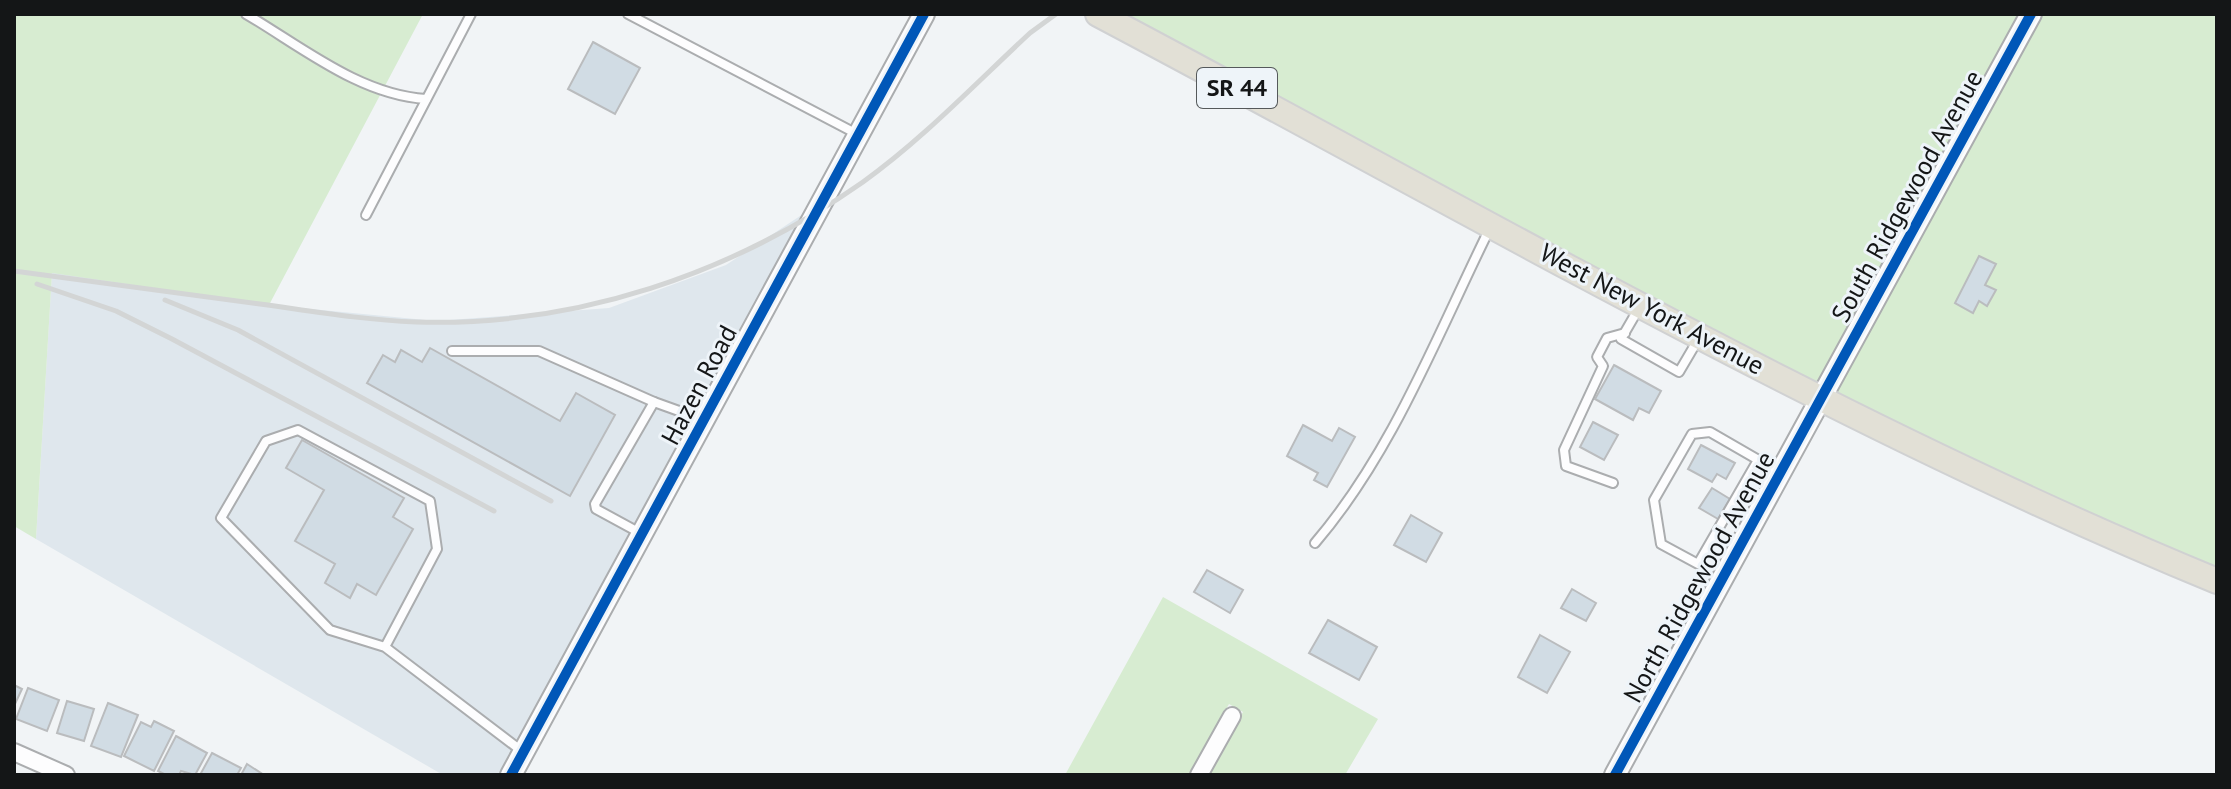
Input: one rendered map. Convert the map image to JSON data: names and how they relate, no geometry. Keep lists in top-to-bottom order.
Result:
{
  "streets": {
    "main road": ["SR 44", "West New York Avenue"],
    "street": ["South Ridgewood Avenue", "Hazen Road", "North Ridgewood Avenue"]
  },
  "crossings": [
    ["South Ridgewood Avenue", "West New York Avenue"],
    ["South Ridgewood Avenue", "North Ridgewood Avenue"],
    ["West New York Avenue", "North Ridgewood Avenue"]
  ]
}
